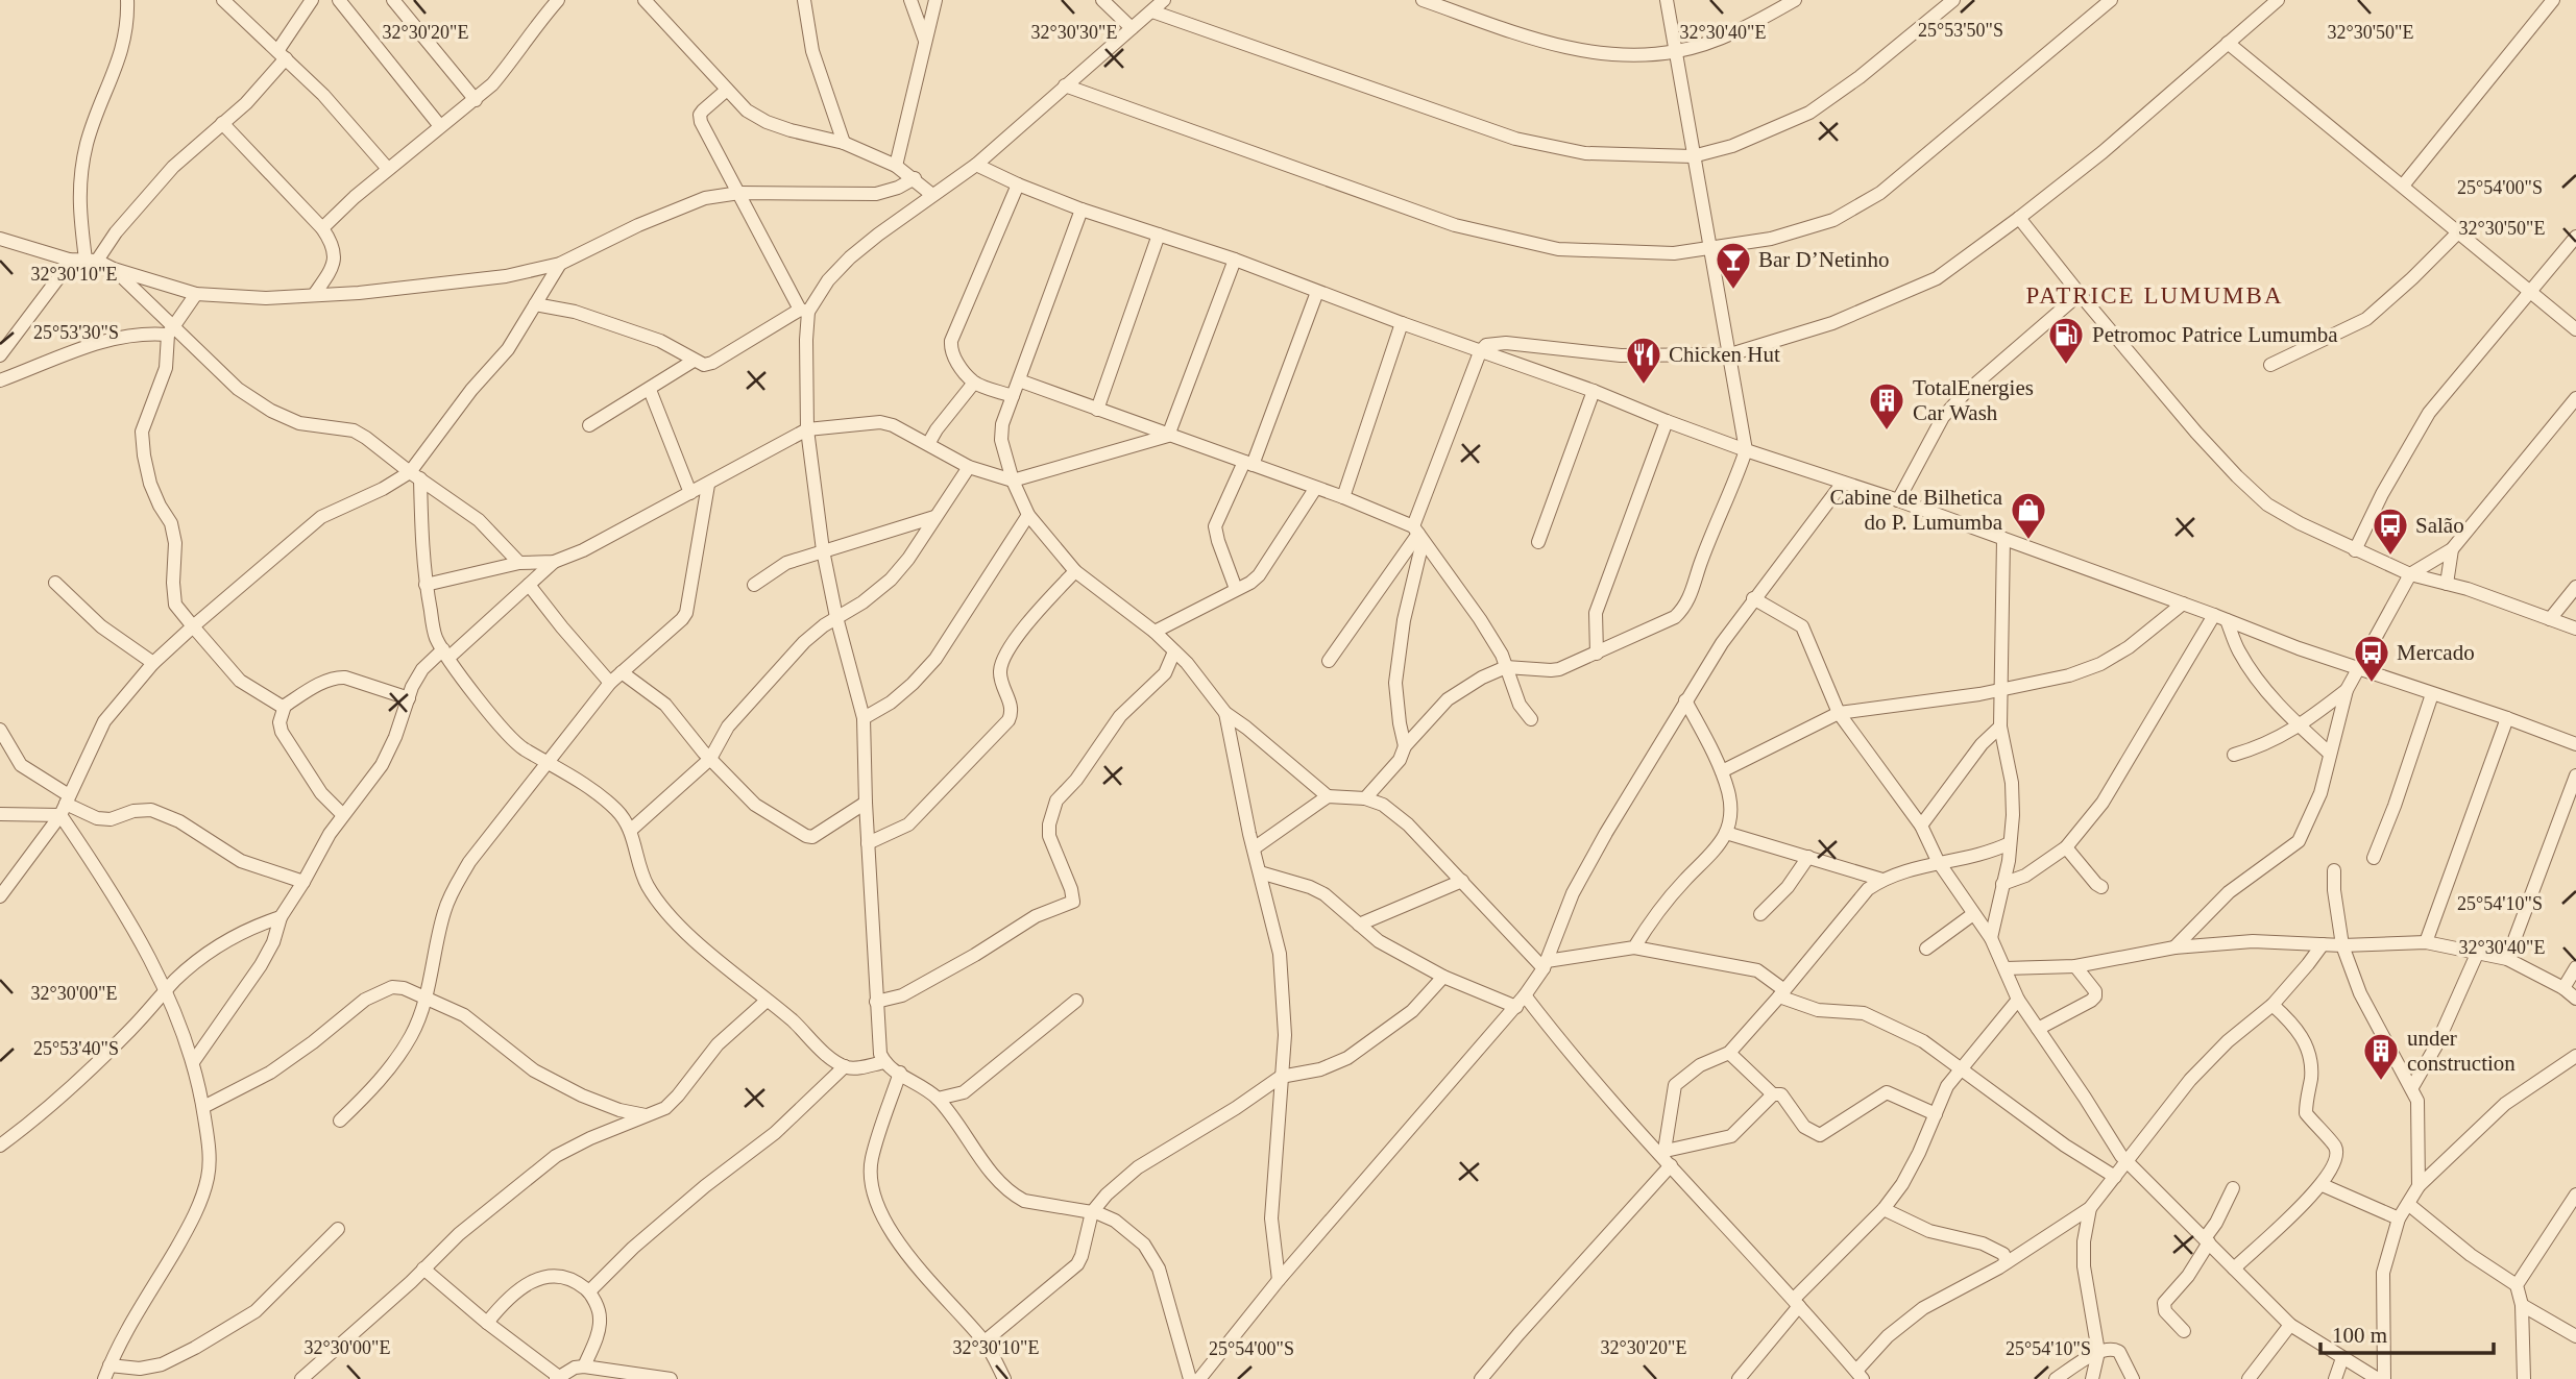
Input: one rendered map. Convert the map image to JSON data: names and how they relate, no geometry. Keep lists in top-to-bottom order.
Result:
{
  "districts": ["PATRICE LUMUMBA"],
  "places": {
    "bar": ["Bar D’Netinho"],
    "fuel station": ["Petromoc Patrice Lumumba"],
    "restaurant": ["Chicken Hut"],
    "building": ["TotalEnergies Car Wash", "under construction"],
    "shop": ["Cabine de Bilhetica do P. Lumumba"],
    "bus stop": ["Salão", "Mercado"]
  },
  "scale_bar": "100 m",
  "coordinates": [
    "25°53'50\"S",
    "32°30'20\"E",
    "32°30'40\"E",
    "32°30'50\"E",
    "32°30'30\"E",
    "25°54'00\"S",
    "32°30'10\"E",
    "25°53'30\"S",
    "25°54'10\"S",
    "32°30'00\"E",
    "25°53'40\"S"
  ]
}
